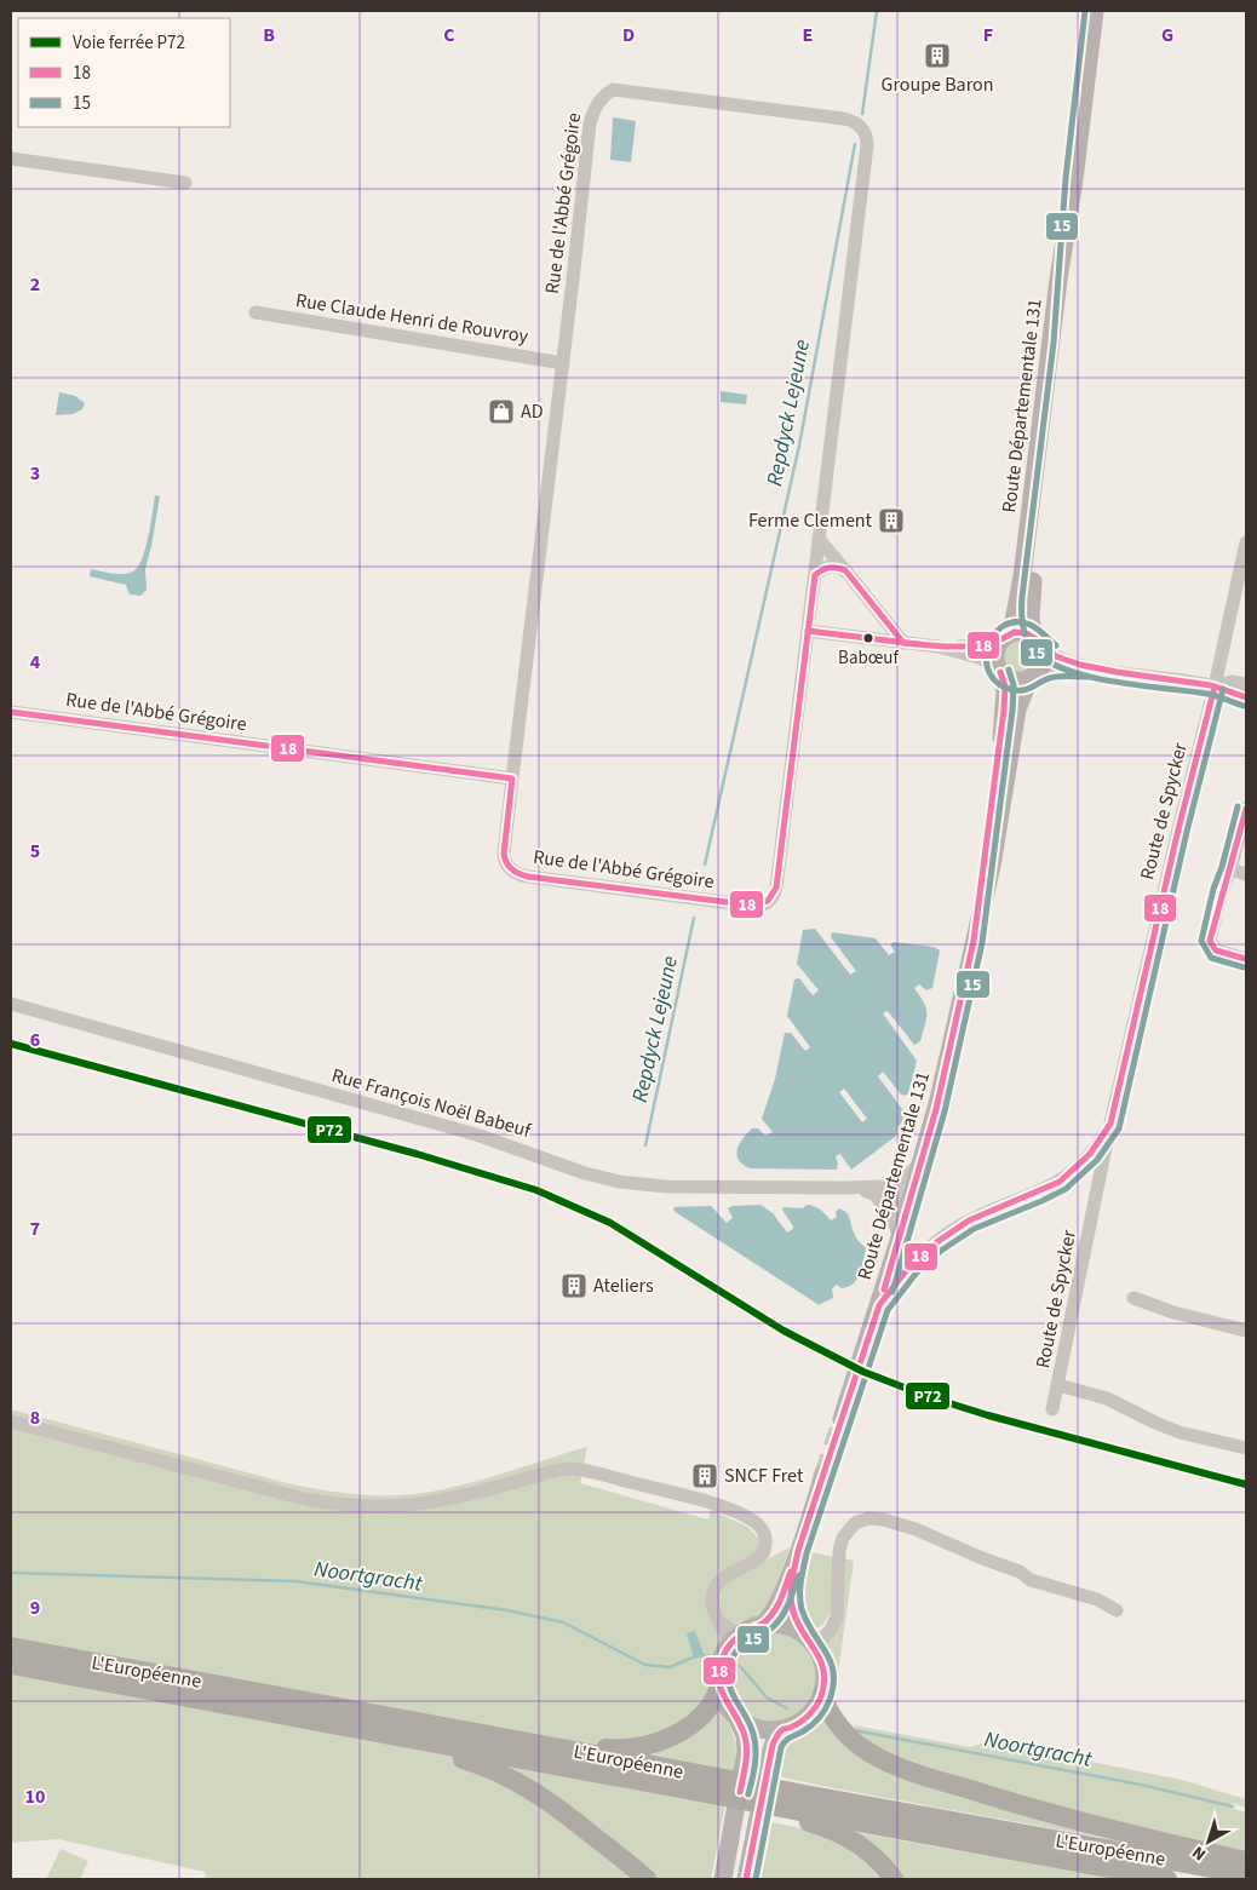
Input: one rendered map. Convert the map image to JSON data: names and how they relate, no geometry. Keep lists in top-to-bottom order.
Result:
{
  "streets": {
    "highway": ["L'Européenne"],
    "main road": ["Route Départementale 131"],
    "street": [
      "Rue de l'Abbé Grégoire",
      "Rue Claude Henri de Rouvroy",
      "Route de Spycker",
      "Rue François Noël Babeuf"
    ]
  },
  "crossings": [
    ["Rue de l'Abbé Grégoire", "Rue Claude Henri de Rouvroy"],
    ["Route Départementale 131", "Route de Spycker"],
    ["Route Départementale 131", "Rue François Noël Babeuf"]
  ],
  "water": ["Repdyck Lejeune", "Noortgracht"],
  "places": {
    "building": [
      "Groupe Baron",
      "Ferme Clement",
      "Ateliers",
      "SNCF Fret"
    ],
    "shop": ["AD"],
    "other": ["Babœuf"]
  },
  "lines": ["transit line 15", "transit line 18", "rail line P72"],
  "legend": ["Voie ferrée P72", "18", "15"],
  "north": "bottom left",
  "grid": {
    "columns": [
      "B",
      "C",
      "D",
      "E",
      "F",
      "G"
    ],
    "rows": [
      "2",
      "3",
      "4",
      "5",
      "6",
      "7",
      "8",
      "9",
      "10"
    ]
  }
}
